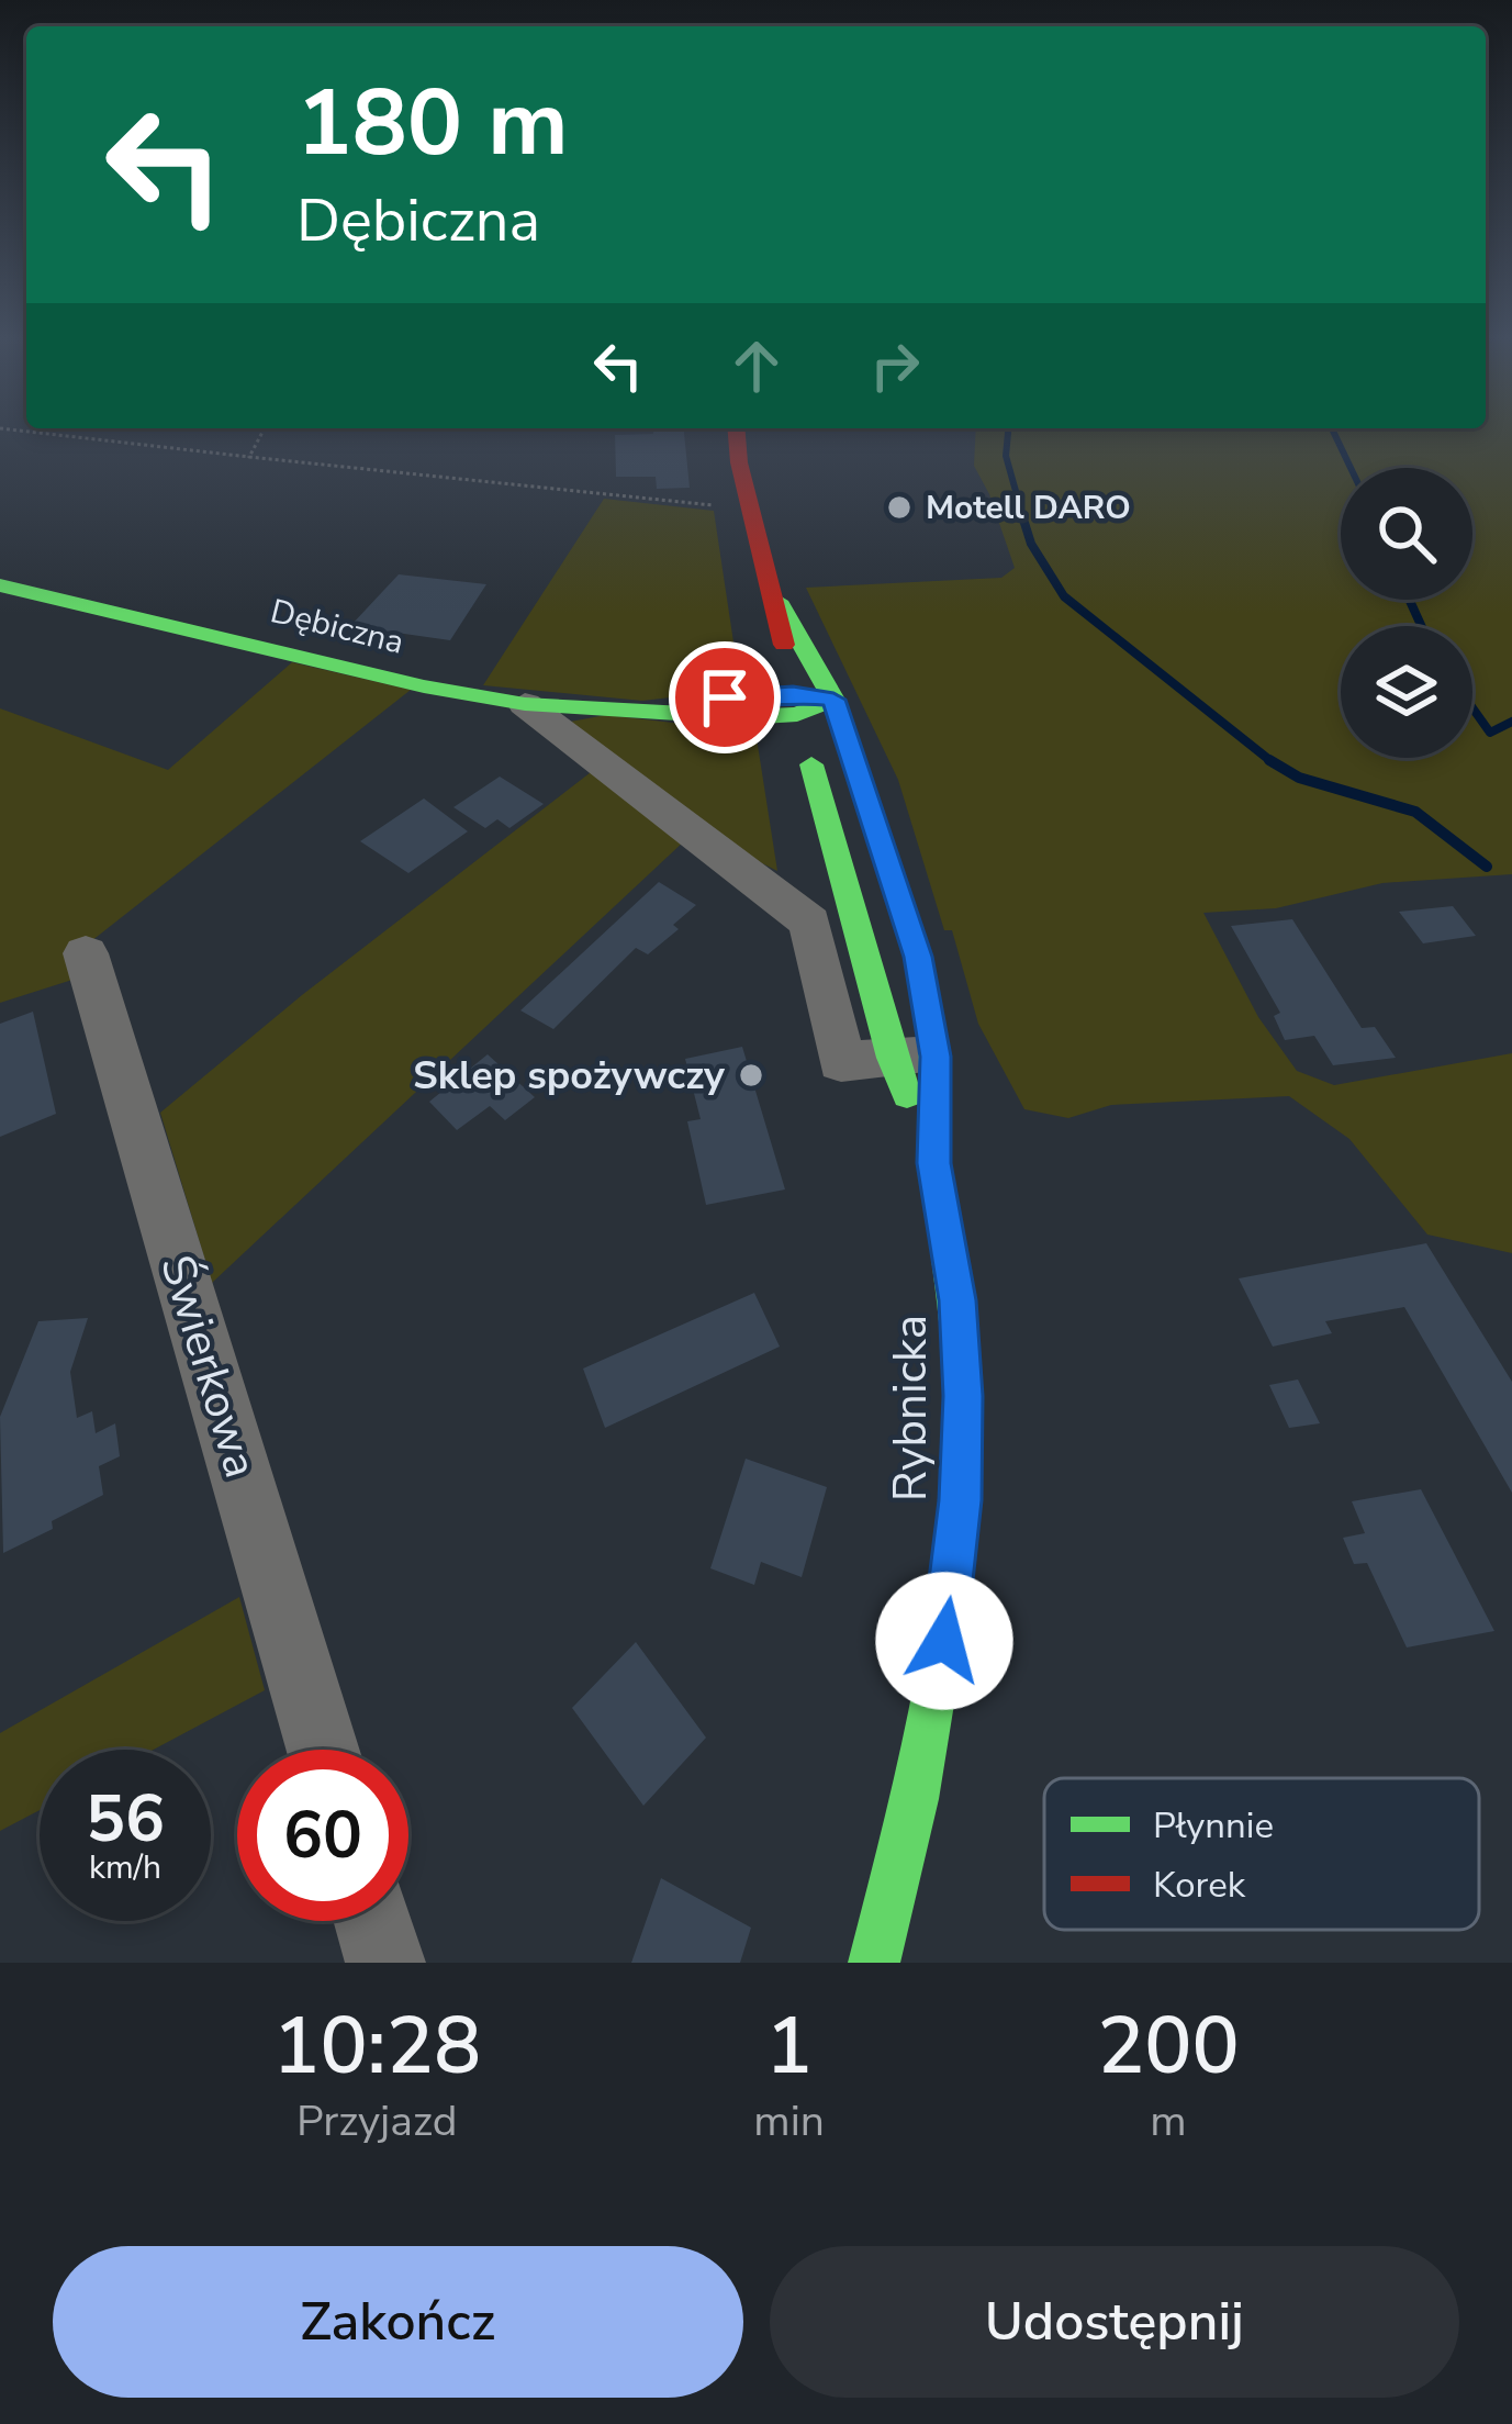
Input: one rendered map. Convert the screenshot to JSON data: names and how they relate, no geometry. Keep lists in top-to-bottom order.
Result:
{
  "streets": {
    "main road": ["Dębiczna", "Rybnicka"],
    "street": ["Świerkowa"]
  },
  "crossings": [
    ["Dębiczna", "Rybnicka"]
  ],
  "places": ["Motell DARO", "Sklep spożywczy"],
  "legend": ["Płynnie", "Korek"],
  "page": {
    "turn": ["180 m", "Dębiczna"],
    "speed": "56 km/h",
    "limit": "60",
    "eta": [
      "10:28",
      "Przyjazd",
      "1",
      "min",
      "200",
      "m"
    ],
    "buttons": ["Zakończ", "Udostępnij"]
  }
}
